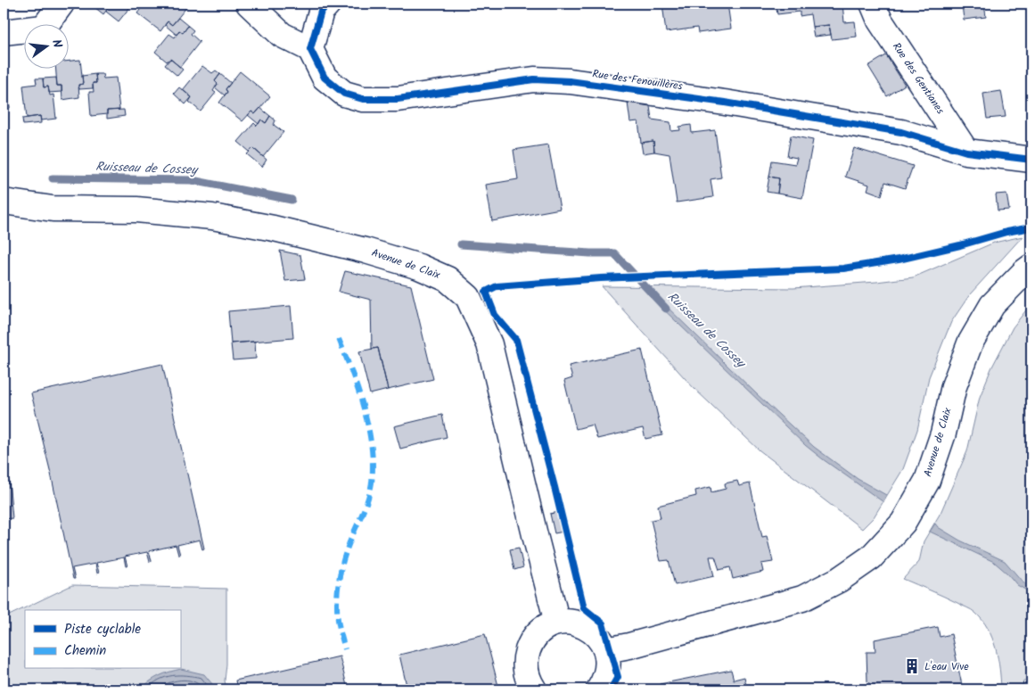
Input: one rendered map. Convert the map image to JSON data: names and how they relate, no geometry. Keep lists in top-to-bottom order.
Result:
{
  "streets": {
    "main road": ["Rue des Gentianes", "Rue des Fenouillères", "Avenue de Claix"]
  },
  "crossings": [
    ["Rue des Gentianes", "Rue des Fenouillères"]
  ],
  "water": ["Ruisseau de Cossey"],
  "places": {
    "building": ["L'eau Vive"]
  },
  "legend": ["Piste cyclable", "Chemin"],
  "north": "right"
}
